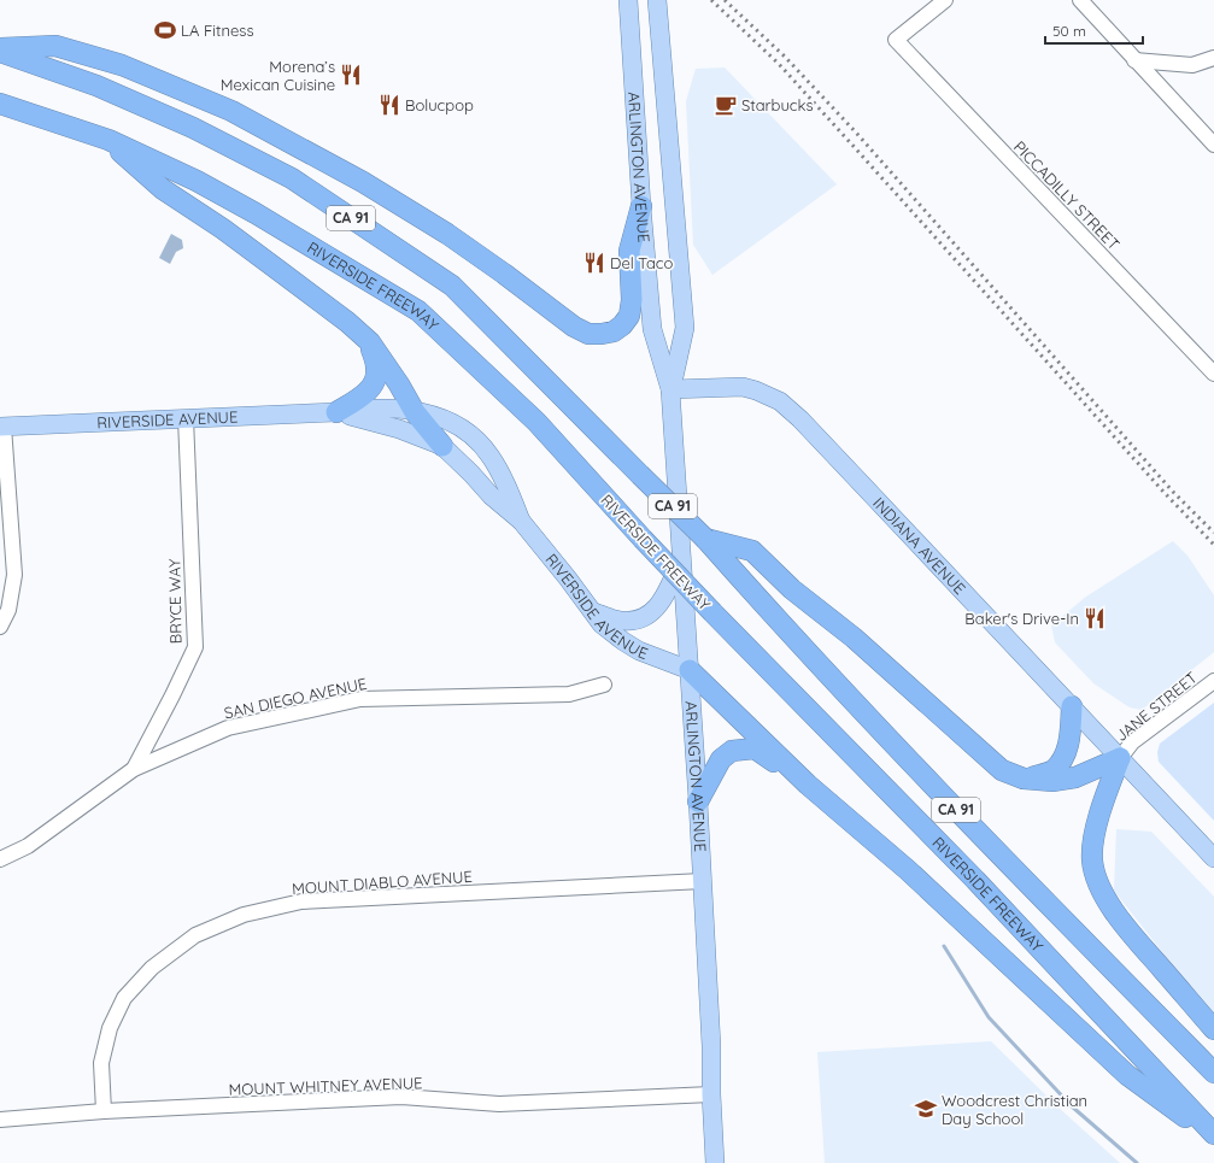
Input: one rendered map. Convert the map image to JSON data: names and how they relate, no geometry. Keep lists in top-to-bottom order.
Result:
{
  "streets": {
    "highway": ["CA 91", "RIVERSIDE FREEWAY"],
    "main road": ["ARLINGTON AVENUE", "RIVERSIDE AVENUE", "INDIANA AVENUE"],
    "street": [
      "PICCADILLY STREET",
      "BRYCE WAY",
      "SAN DIEGO AVENUE",
      "JANE STREET",
      "MOUNT DIABLO AVENUE",
      "MOUNT WHITNEY AVENUE"
    ]
  },
  "crossings": [
    ["ARLINGTON AVENUE", "RIVERSIDE AVENUE"],
    ["ARLINGTON AVENUE", "INDIANA AVENUE"],
    ["ARLINGTON AVENUE", "MOUNT DIABLO AVENUE"],
    ["ARLINGTON AVENUE", "MOUNT WHITNEY AVENUE"],
    ["RIVERSIDE AVENUE", "BRYCE WAY"],
    ["INDIANA AVENUE", "JANE STREET"],
    ["BRYCE WAY", "SAN DIEGO AVENUE"],
    ["MOUNT DIABLO AVENUE", "MOUNT WHITNEY AVENUE"]
  ],
  "places": {
    "sports": ["LA Fitness"],
    "restaurant": [
      "Morena’s Mexican Cuisine",
      "Bolucpop",
      "Del Taco",
      "Baker's Drive-In"
    ],
    "cafe": ["Starbucks"],
    "school or university": ["Woodcrest Christian Day School"]
  },
  "scale_bar": "50 m"
}
